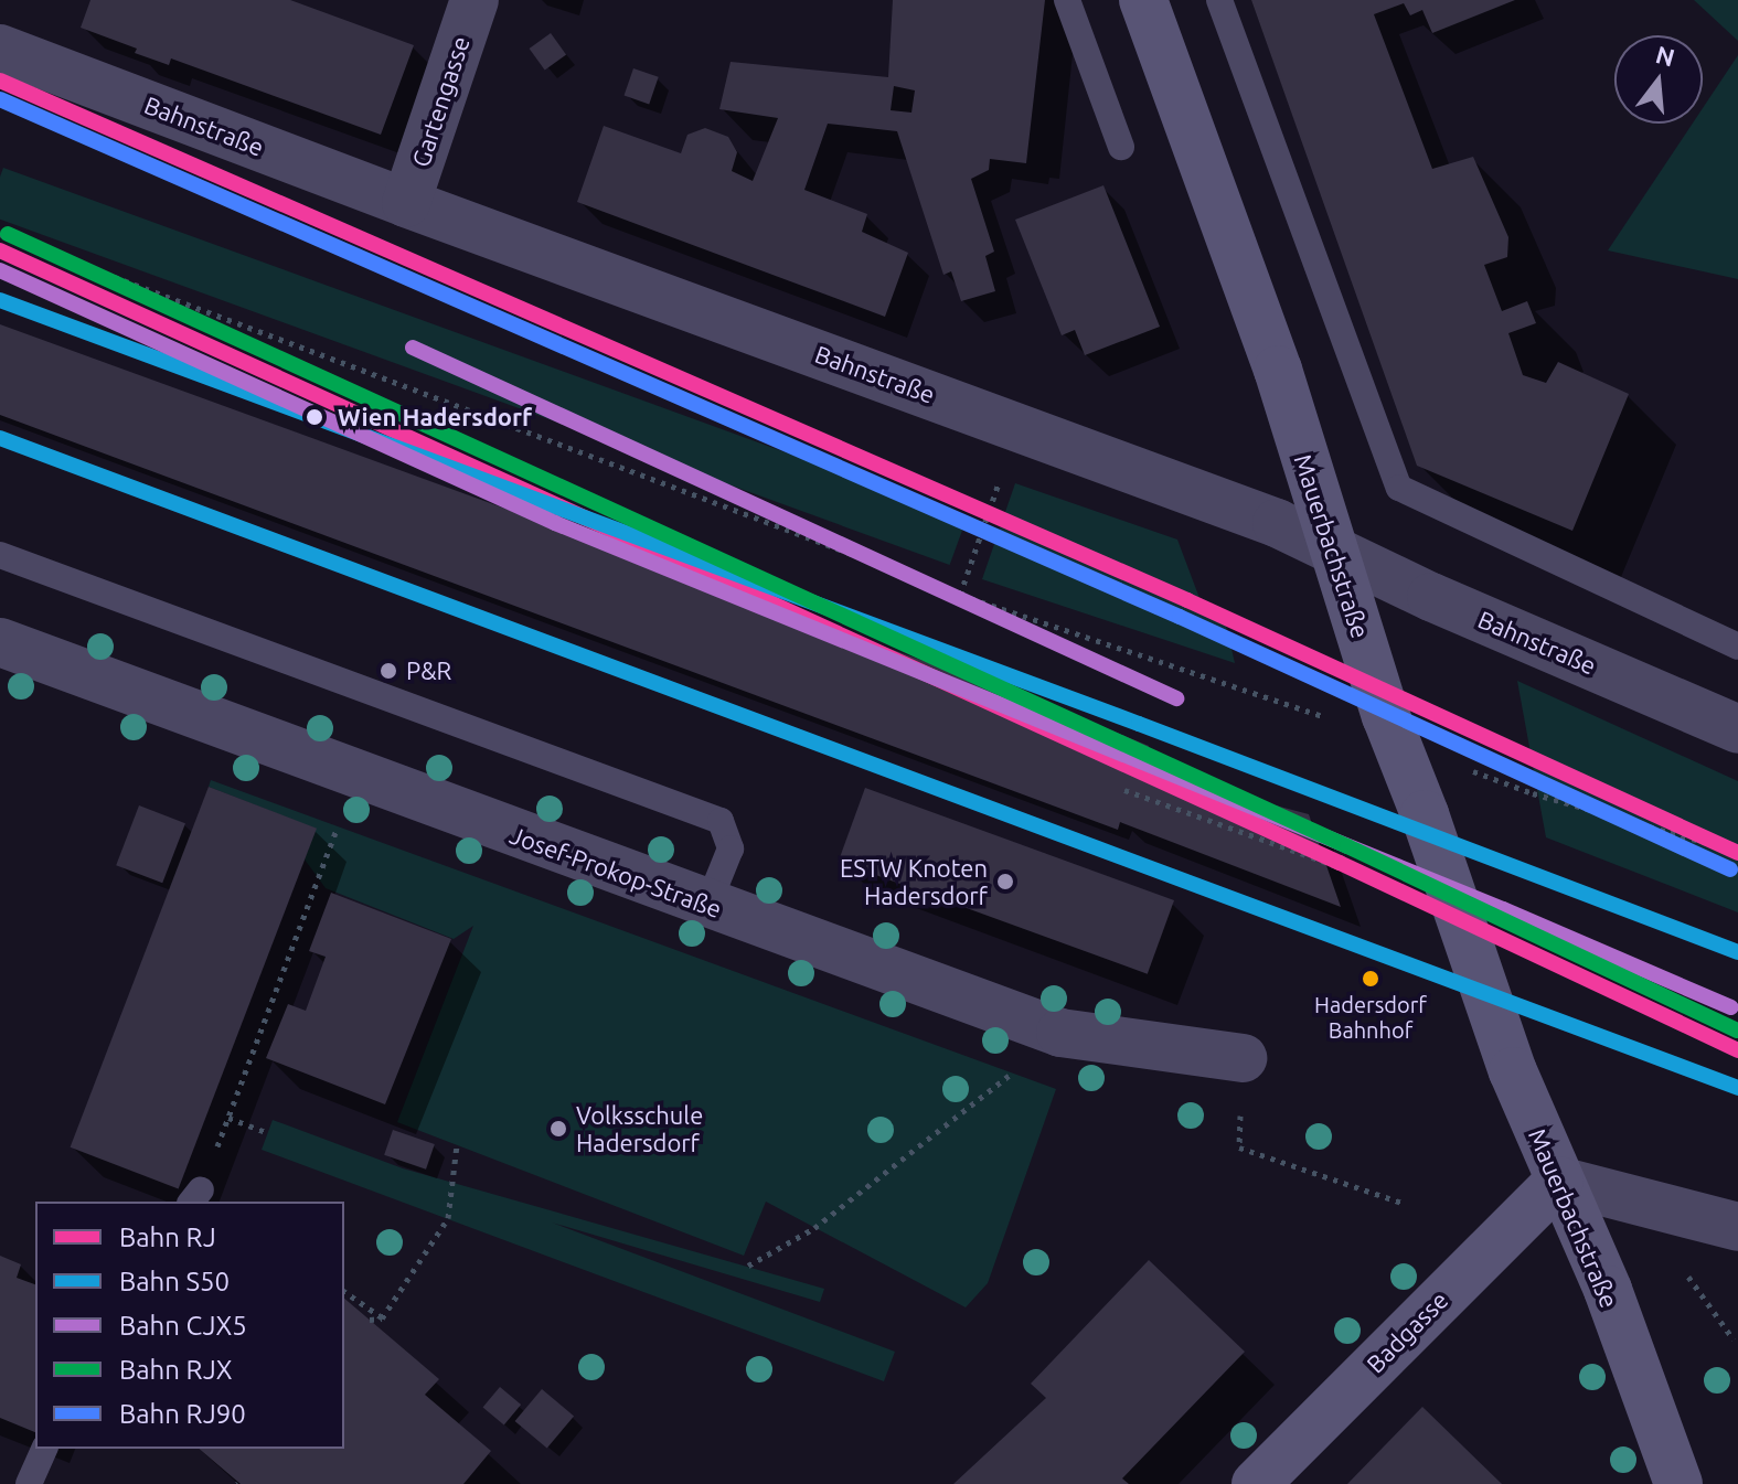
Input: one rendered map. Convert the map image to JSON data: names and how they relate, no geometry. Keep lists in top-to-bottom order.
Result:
{
  "streets": {
    "main road": ["Mauerbachstraße", "Badgasse"],
    "street": ["Gartengasse", "Bahnstraße", "Josef-Prokop-Straße"]
  },
  "crossings": [
    ["Gartengasse", "Bahnstraße"],
    ["Bahnstraße", "Mauerbachstraße"],
    ["Mauerbachstraße", "Badgasse"]
  ],
  "places": [
    "Wien Hadersdorf",
    "P&R",
    "ESTW Knoten Hadersdorf",
    "Hadersdorf Bahnhof",
    "Volksschule Hadersdorf"
  ],
  "lines": [
    "rail line RJ",
    "rail line RJ90",
    "rail line RJX",
    "rail line CJX5",
    "rail line S50"
  ],
  "legend": [
    "Bahn RJ",
    "Bahn S50",
    "Bahn CJX5",
    "Bahn RJX",
    "Bahn RJ90"
  ],
  "north": "top"
}
